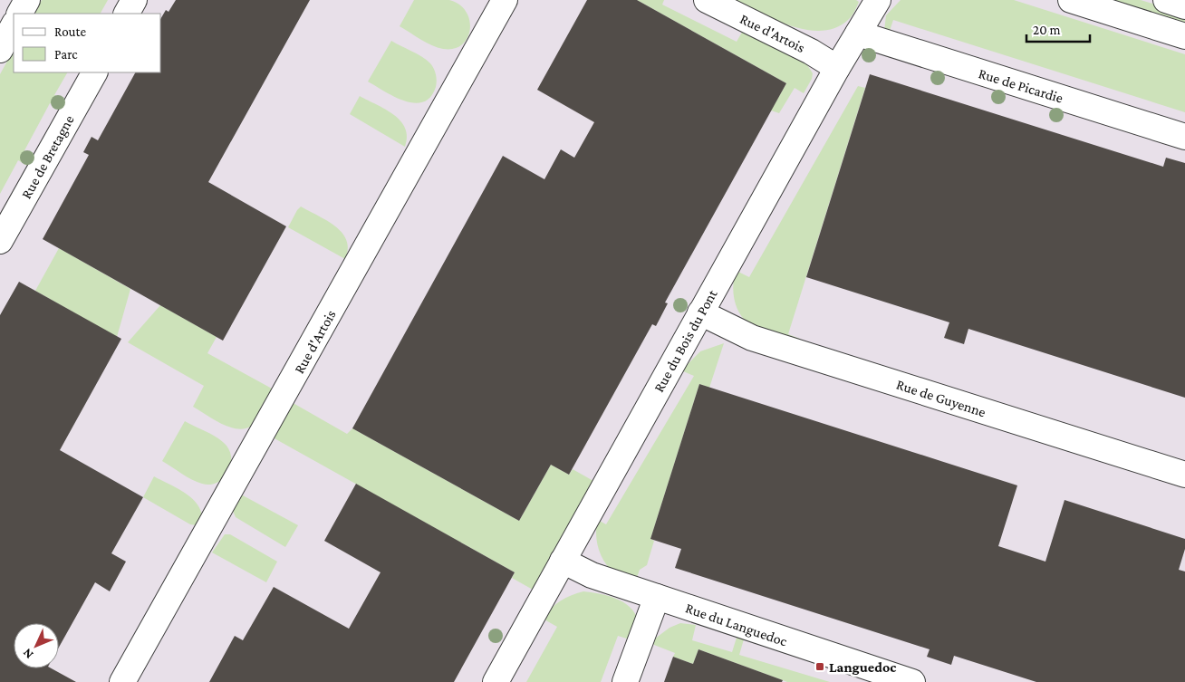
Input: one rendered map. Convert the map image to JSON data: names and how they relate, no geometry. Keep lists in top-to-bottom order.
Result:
{
  "streets": {
    "street": [
      "Rue d'Artois",
      "Rue de Picardie",
      "Rue de Bretagne",
      "Rue du Bois du Pont",
      "Rue de Guyenne",
      "Rue du Languedoc"
    ]
  },
  "crossings": [
    ["Rue d'Artois", "Rue du Bois du Pont"],
    ["Rue de Picardie", "Rue du Bois du Pont"],
    ["Rue du Bois du Pont", "Rue de Guyenne"],
    ["Rue du Bois du Pont", "Rue du Languedoc"]
  ],
  "places": {
    "transit": ["Languedoc"]
  },
  "legend": ["Route", "Parc"],
  "scale_bar": "20 m",
  "north": "bottom left"
}
